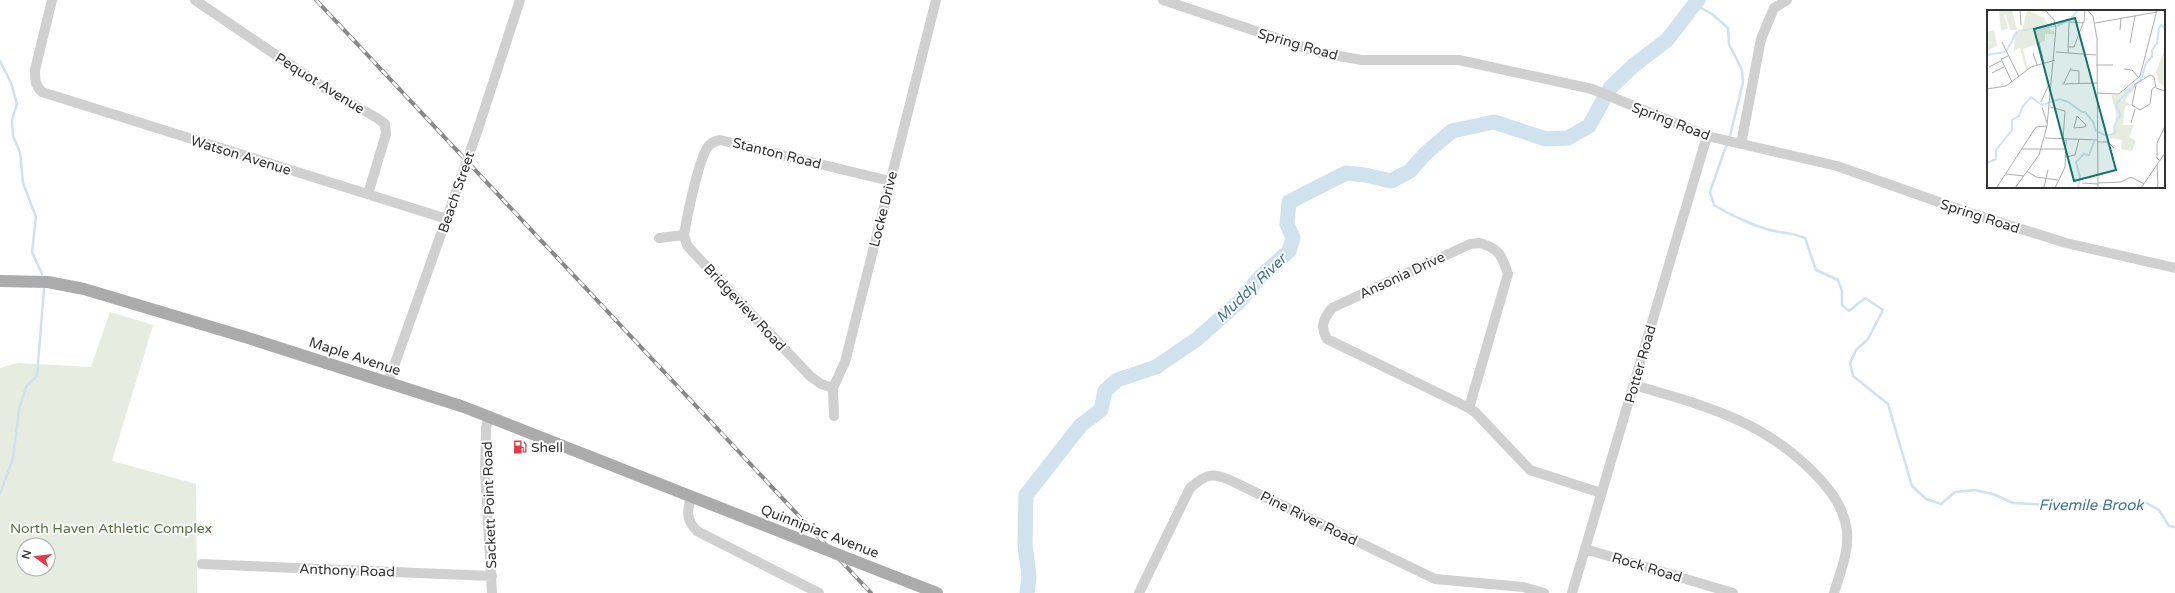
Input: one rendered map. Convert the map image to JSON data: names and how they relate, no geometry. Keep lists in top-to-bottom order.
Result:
{
  "streets": {
    "main road": ["Maple Avenue", "Quinnipiac Avenue"],
    "street": [
      "Spring Road",
      "Pequot Avenue",
      "Stanton Road",
      "Watson Avenue",
      "Beach Street",
      "Locke Drive",
      "Ansonia Drive",
      "Bridgeview Road",
      "Potter Road",
      "Sackett Point Road",
      "Pine River Road",
      "Rock Road",
      "Anthony Road"
    ]
  },
  "crossings": [
    ["Spring Road", "Potter Road"],
    ["Pequot Avenue", "Watson Avenue"],
    ["Stanton Road", "Locke Drive"],
    ["Stanton Road", "Bridgeview Road"],
    ["Watson Avenue", "Beach Street"],
    ["Beach Street", "Maple Avenue"],
    ["Locke Drive", "Bridgeview Road"],
    ["Ansonia Drive", "Potter Road"],
    ["Maple Avenue", "Sackett Point Road"],
    ["Maple Avenue", "Quinnipiac Avenue"],
    ["Potter Road", "Rock Road"],
    ["Sackett Point Road", "Anthony Road"]
  ],
  "water": ["Muddy River", "Fivemile Brook"],
  "parks": ["North Haven Athletic Complex"],
  "places": {
    "fuel station": ["Shell"]
  },
  "north": "left"
}
